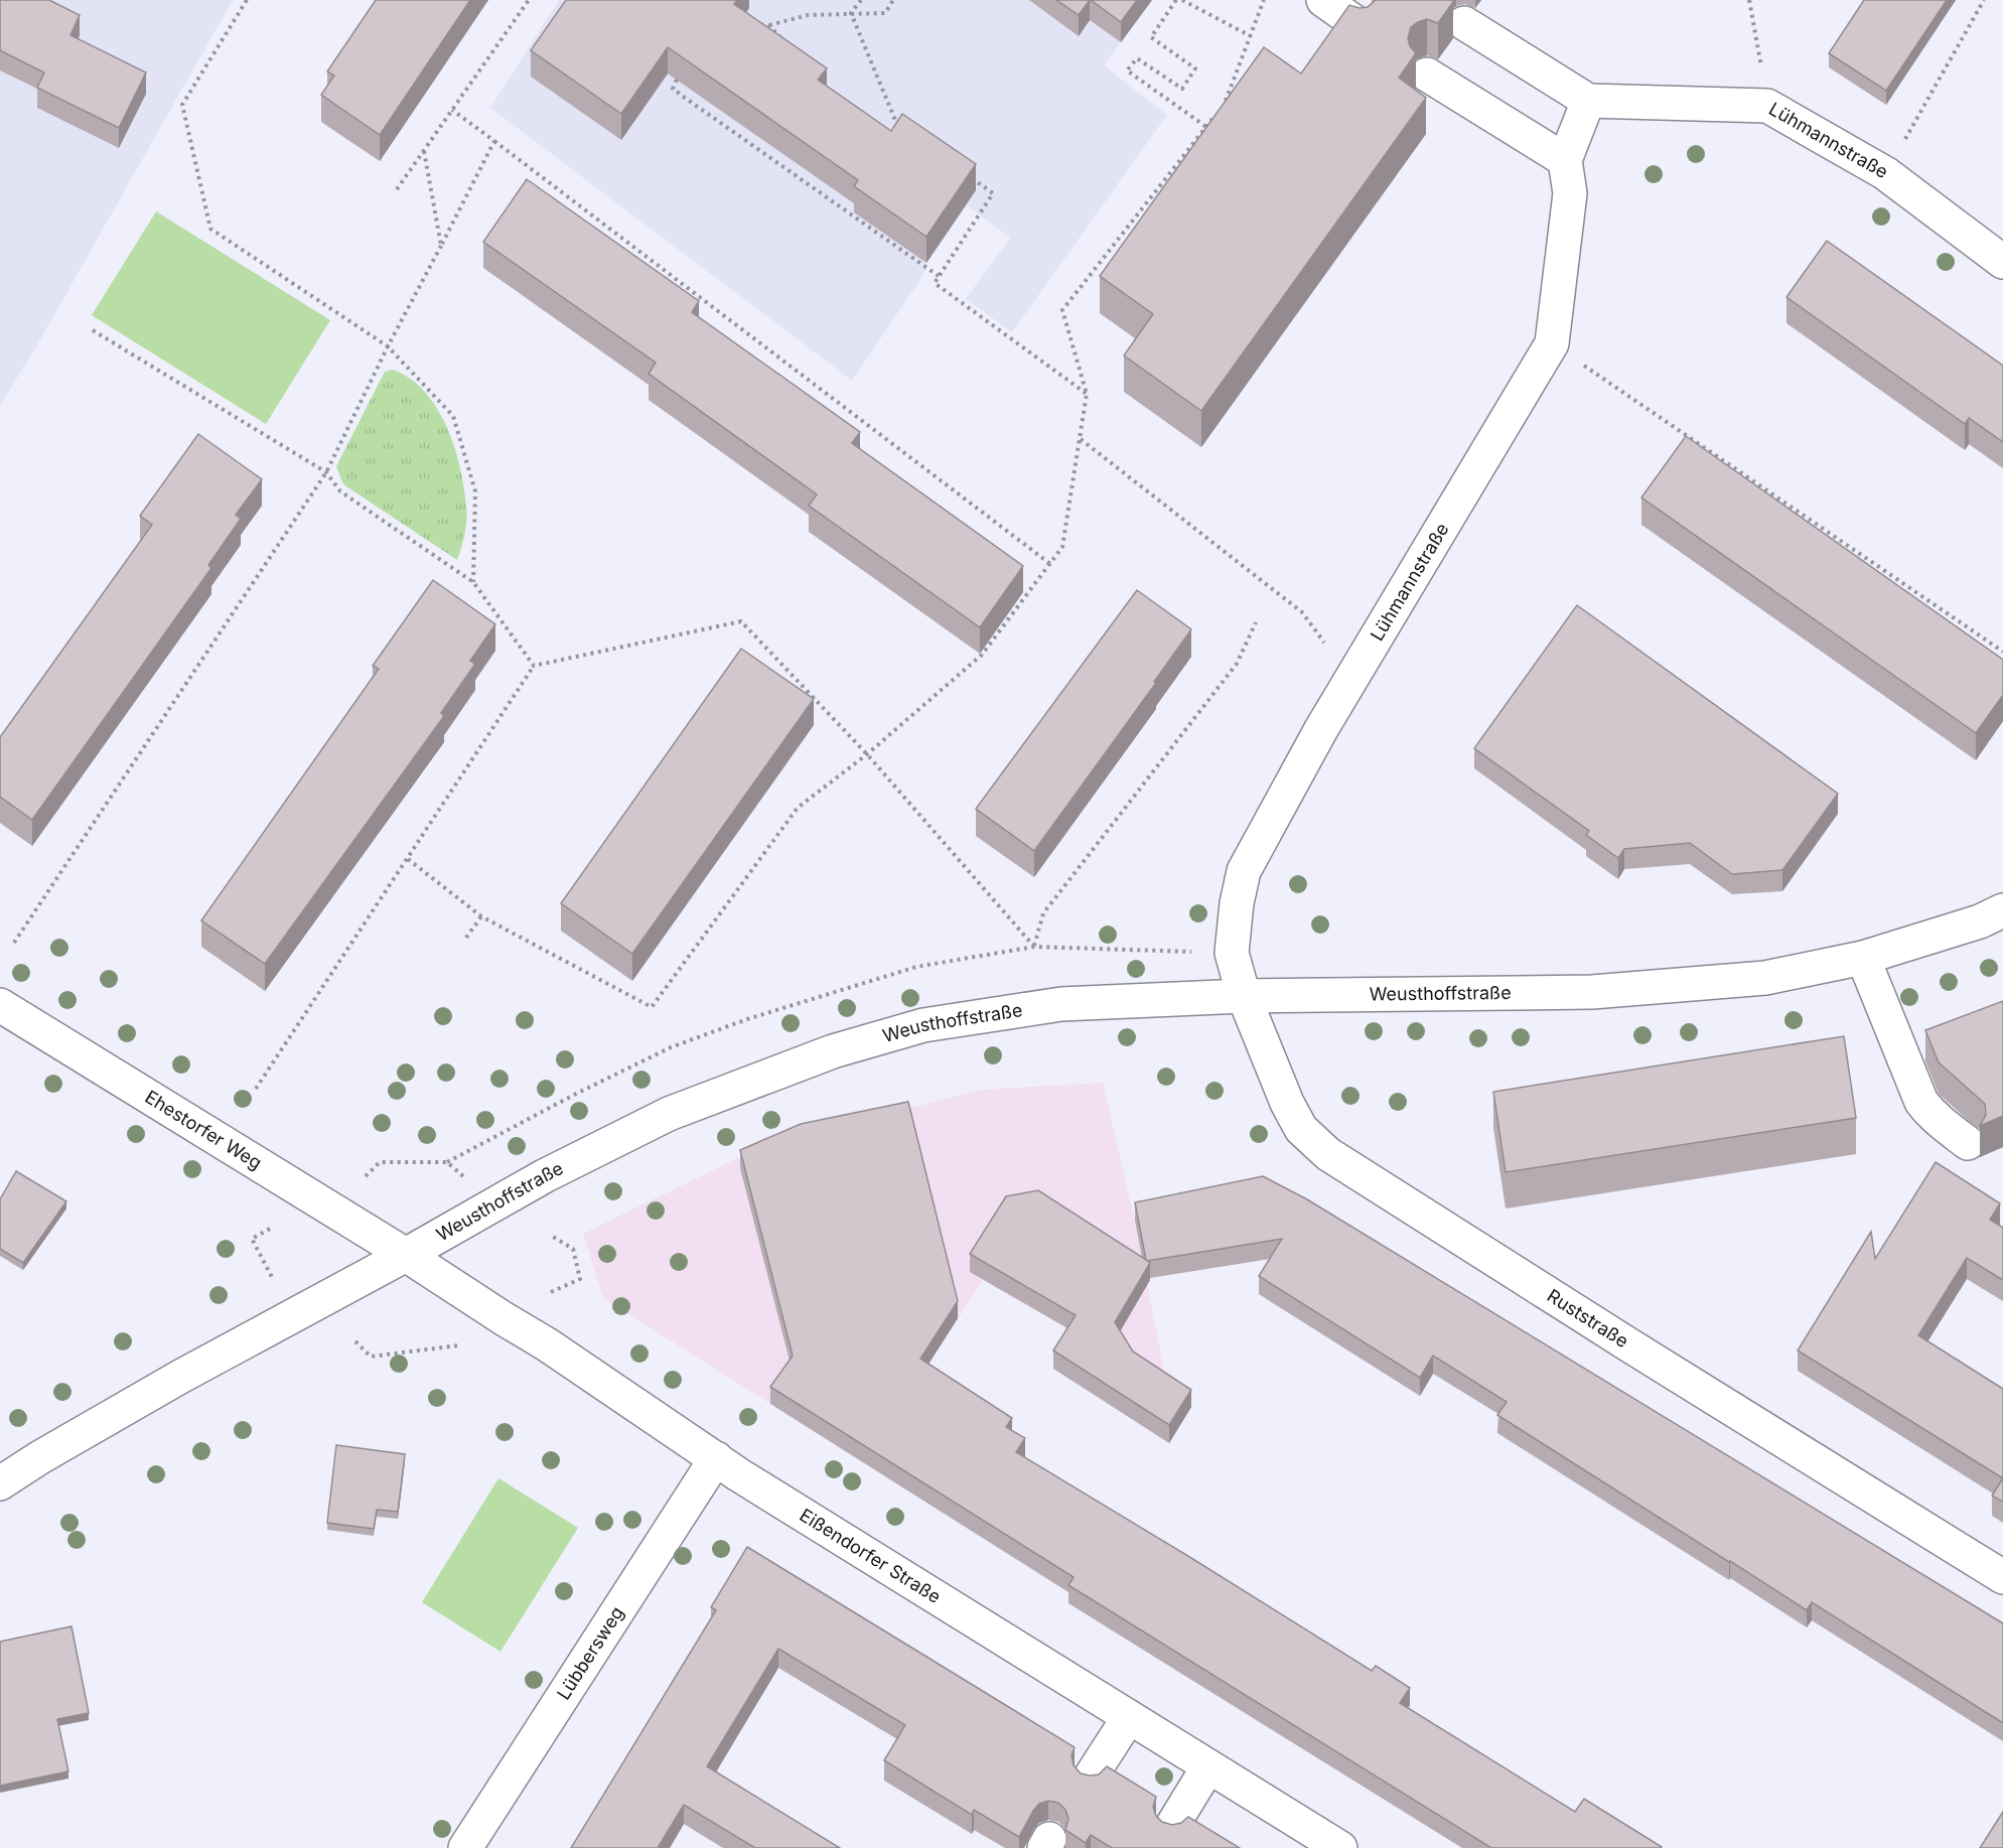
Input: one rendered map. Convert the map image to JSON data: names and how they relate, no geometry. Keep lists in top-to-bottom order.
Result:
{
  "streets": {
    "street": [
      "Lühmannstraße",
      "Weusthoffstraße",
      "Ehestorfer Weg",
      "Ruststraße",
      "Eißendorfer Straße",
      "Lübbersweg"
    ]
  },
  "crossings": [
    ["Lühmannstraße", "Weusthoffstraße"],
    ["Lühmannstraße", "Ruststraße"],
    ["Weusthoffstraße", "Ehestorfer Weg"],
    ["Weusthoffstraße", "Ruststraße"],
    ["Weusthoffstraße", "Eißendorfer Straße"],
    ["Ehestorfer Weg", "Eißendorfer Straße"],
    ["Eißendorfer Straße", "Lübbersweg"]
  ]
}
